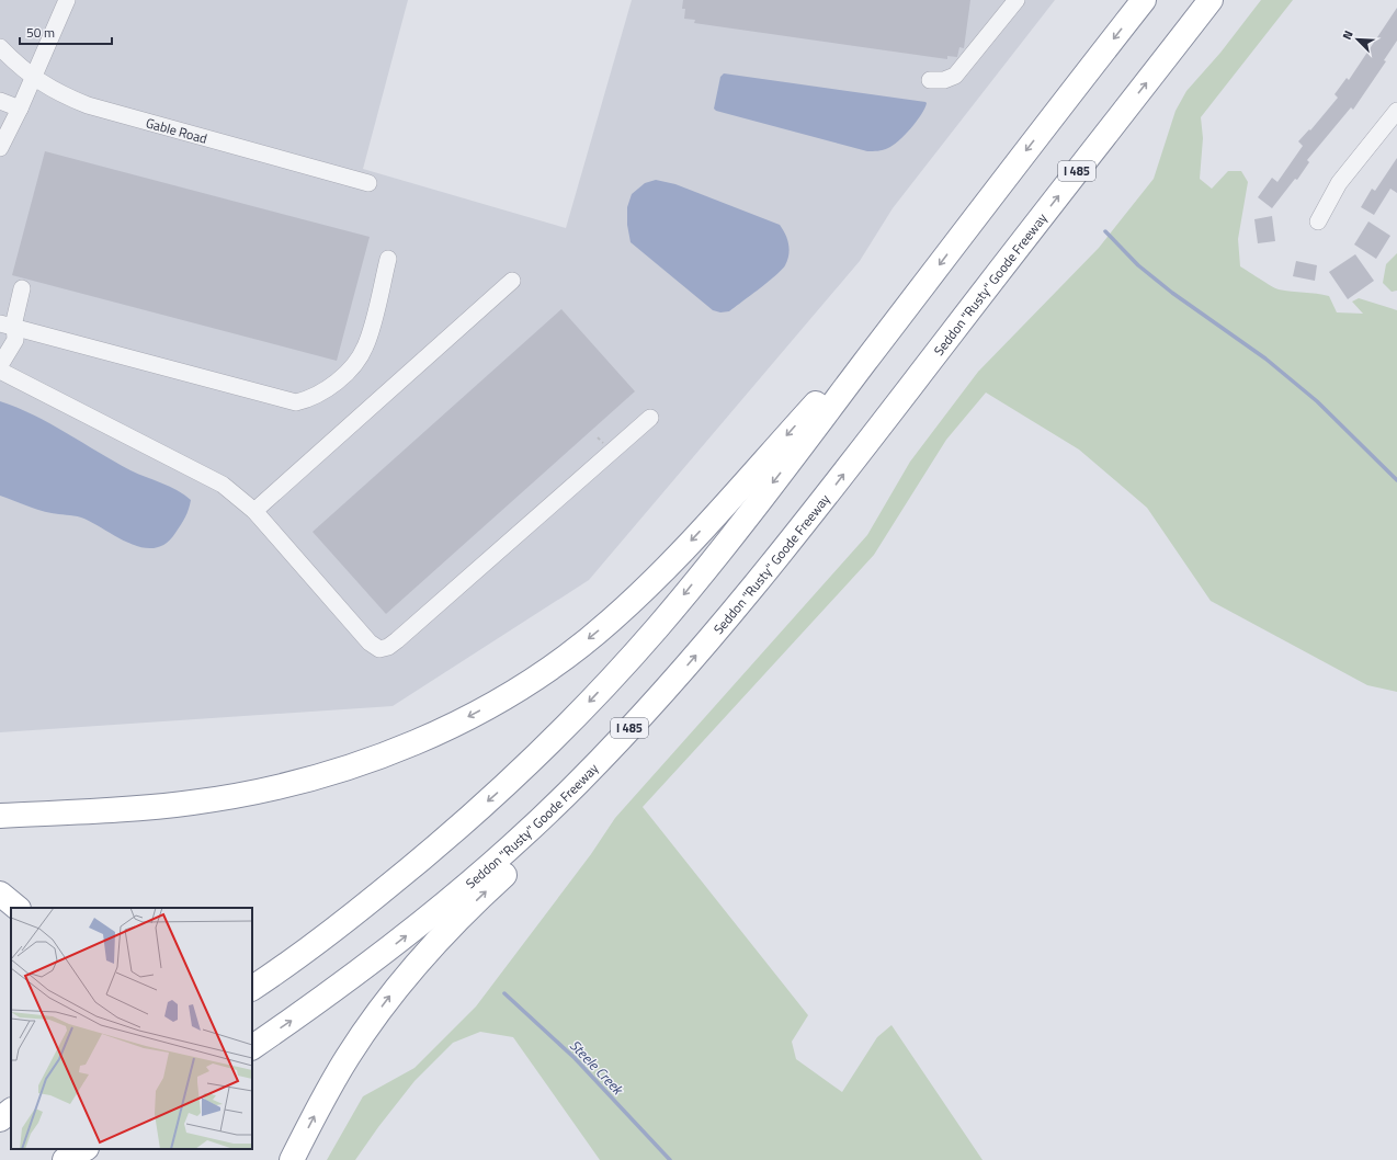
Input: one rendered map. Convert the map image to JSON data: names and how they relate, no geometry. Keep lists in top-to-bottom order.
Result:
{
  "streets": {
    "highway": ["I 485", "Seddon \"Rusty\" Goode Freeway"],
    "street": ["Gable Road"]
  },
  "water": ["Steele Creek"],
  "scale_bar": "50 m",
  "north": "top left"
}
